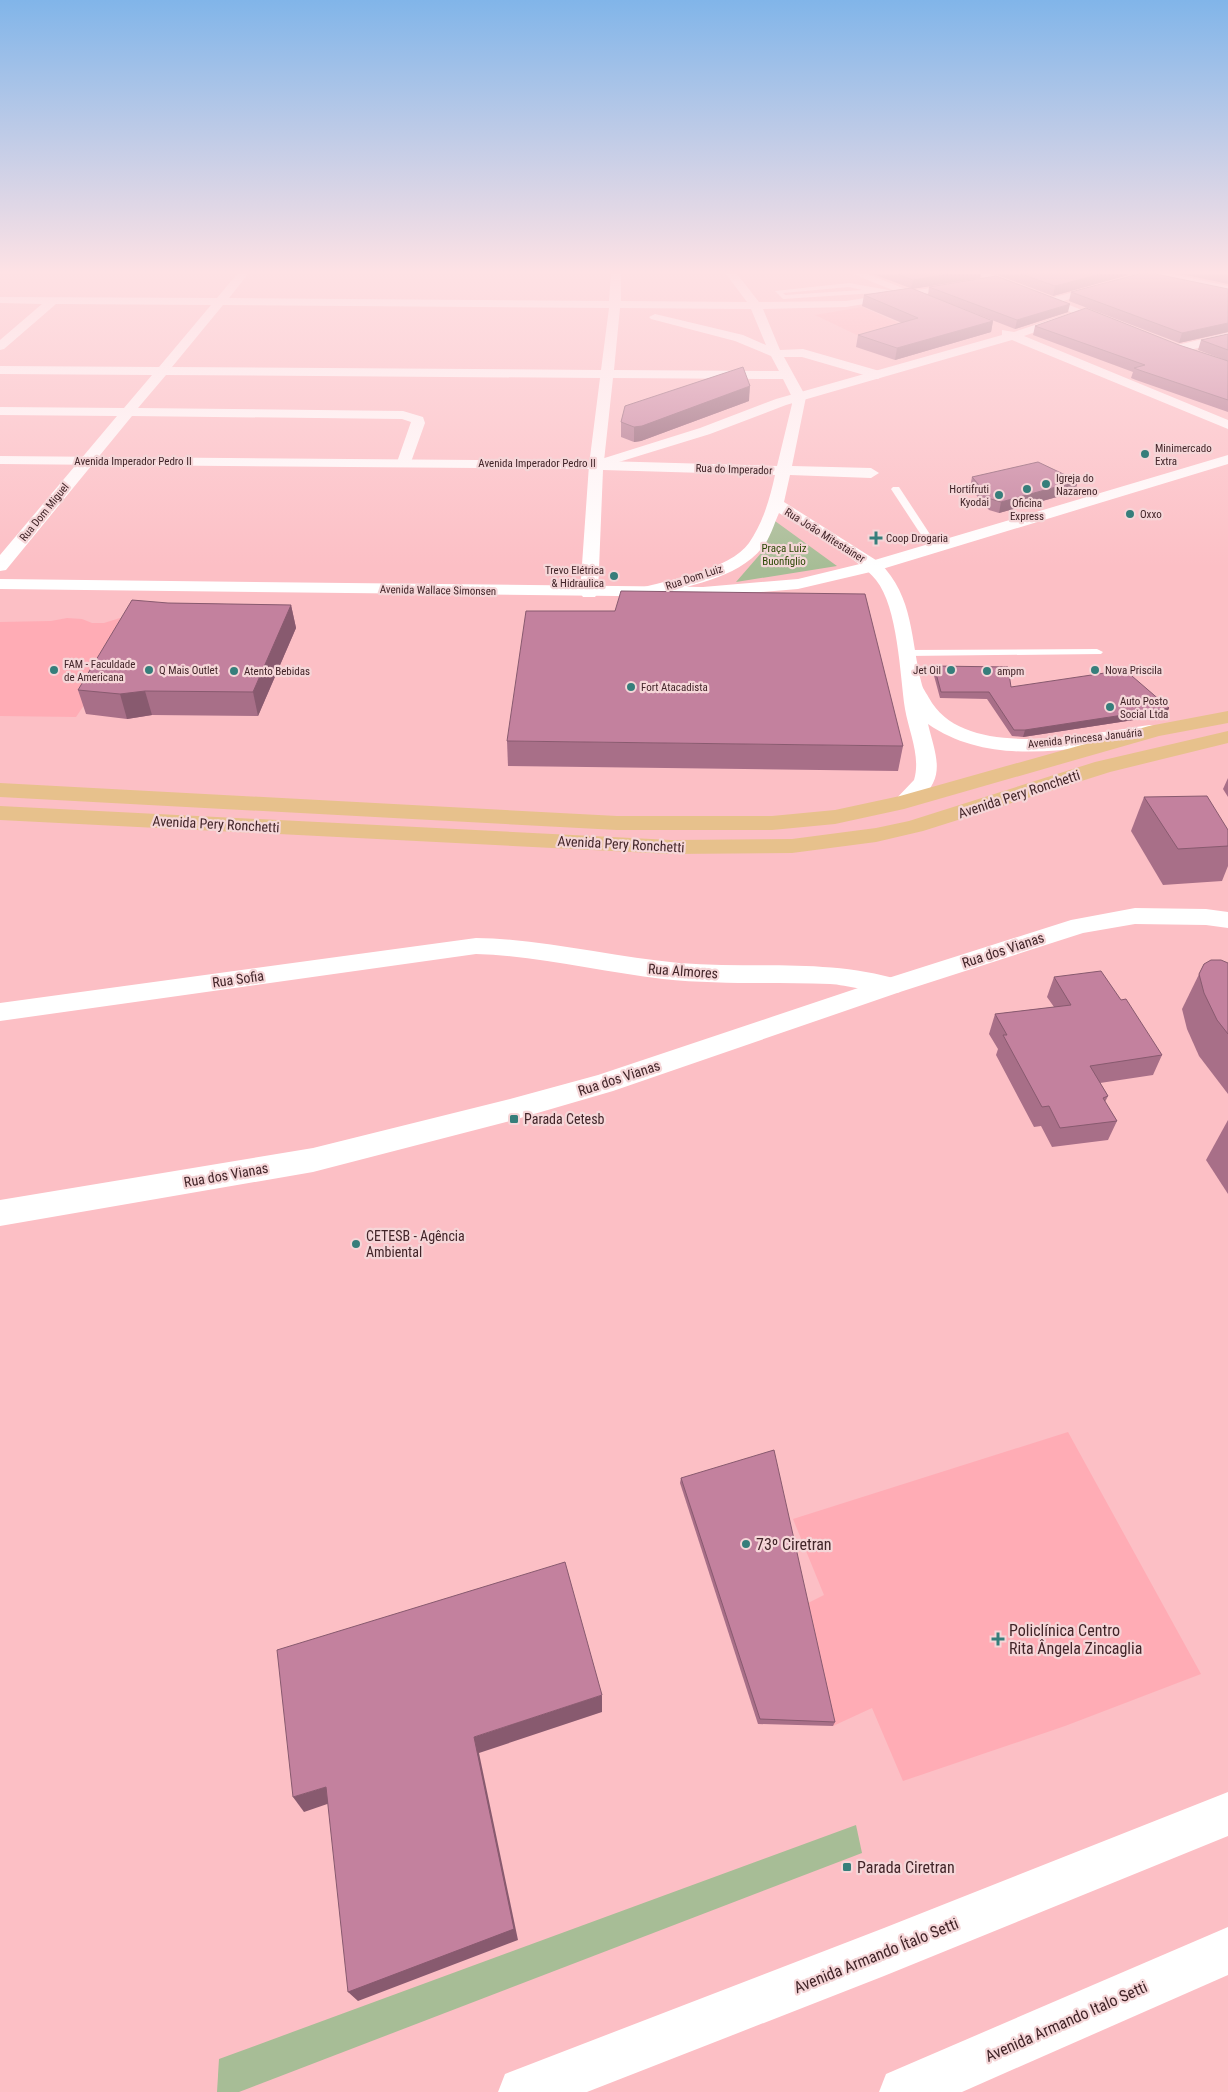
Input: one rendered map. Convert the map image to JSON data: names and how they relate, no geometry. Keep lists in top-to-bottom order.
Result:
{
  "streets": {
    "main road": ["Avenida Pery Ronchetti"],
    "street": [
      "Avenida Imperador Pedro II",
      "Rua do Imperador",
      "Rua Dom Miguel",
      "Rua João Mitestainer",
      "Rua Dom Luiz",
      "Avenida Wallace Simonsen",
      "Avenida Princesa Januária",
      "Rua dos Vianas",
      "Rua Almores",
      "Rua Sofia",
      "Avenida Armando Ítalo Setti",
      "Avenida Armando Italo Setti"
    ]
  },
  "crossings": [
    ["Avenida Imperador Pedro II", "Rua do Imperador"],
    ["Avenida Imperador Pedro II", "Rua Dom Miguel"],
    ["Avenida Imperador Pedro II", "Rua Dom Luiz"],
    ["Rua do Imperador", "Rua Dom Luiz"],
    ["Rua João Mitestainer", "Rua Dom Luiz"],
    ["Rua João Mitestainer", "Avenida Wallace Simonsen"],
    ["Rua João Mitestainer", "Avenida Princesa Januária"],
    ["Rua Dom Luiz", "Avenida Wallace Simonsen"],
    ["Avenida Wallace Simonsen", "Avenida Princesa Januária"],
    ["Avenida Princesa Januária", "Avenida Pery Ronchetti"],
    ["Rua dos Vianas", "Rua Almores"],
    ["Rua Almores", "Rua Sofia"]
  ],
  "parks": ["Praça Luiz Buonfiglio"],
  "places": {
    "other": [
      "Minimercado Extra",
      "Igreja do Nazareno",
      "Oficina Express",
      "Hortifruti Kyodai",
      "Oxxo",
      "Trevo Elétrica & Hidraulica",
      "FAM - Faculdade de Americana",
      "Q Mais Outlet",
      "Jet Oil",
      "Nova Priscila",
      "Atento Bebidas",
      "ampm",
      "Fort Atacadista",
      "Auto Posto Social Ltda",
      "CETESB - Agência Ambiental",
      "73º Ciretran"
    ],
    "health": ["Coop Drogaria", "Policlínica Centro Rita Ângela Zincaglia"],
    "transit": ["Parada Cetesb", "Parada Ciretran"]
  }
}
